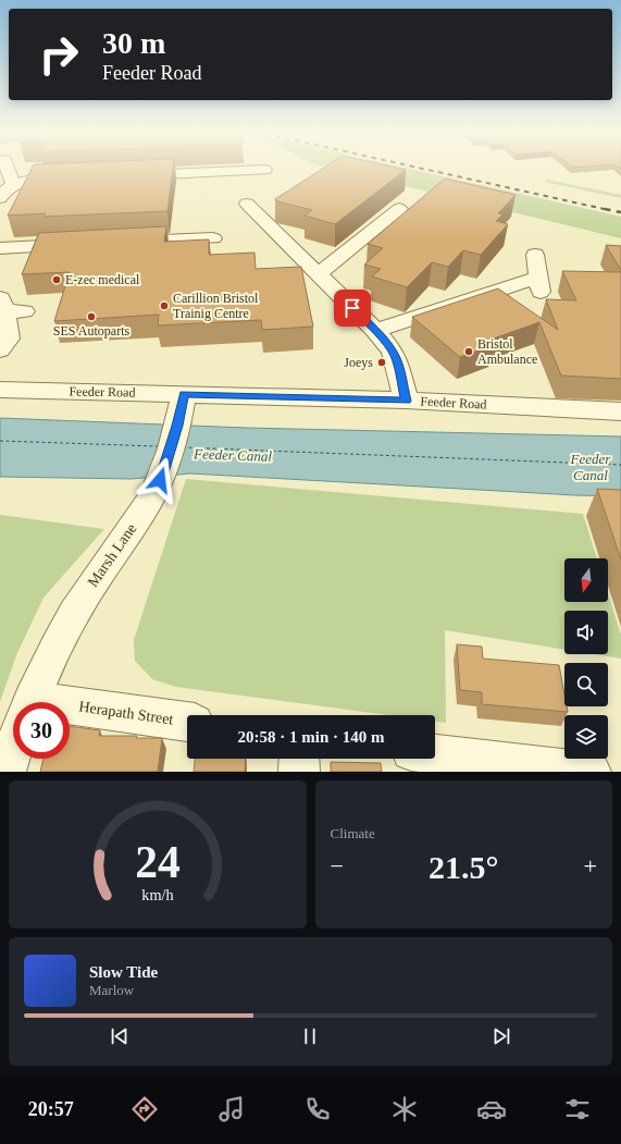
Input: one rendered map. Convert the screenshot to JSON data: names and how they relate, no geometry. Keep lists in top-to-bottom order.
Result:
{
  "streets": {
    "street": ["Feeder Road", "Marsh Lane", "Herapath Street"]
  },
  "crossings": [
    ["Feeder Road", "Marsh Lane"]
  ],
  "water": ["Feeder Canal"],
  "places": [
    "E-zec medical",
    "Carillion Bristol Trainig Centre",
    "SES Autoparts",
    "Bristol Ambulance",
    "Joeys"
  ],
  "north": "bottom",
  "page": {
    "turn": ["30 m", "Feeder Road"],
    "limit": "30",
    "trip": "20:58 · 1 min · 140 m",
    "tile": "Climate",
    "heat": ["−", "21.5°", "+"],
    "song": ["Slow Tide", "Marlow"],
    "tabs": "20:57",
    "gauge": ["24", "km/h"]
  }
}
